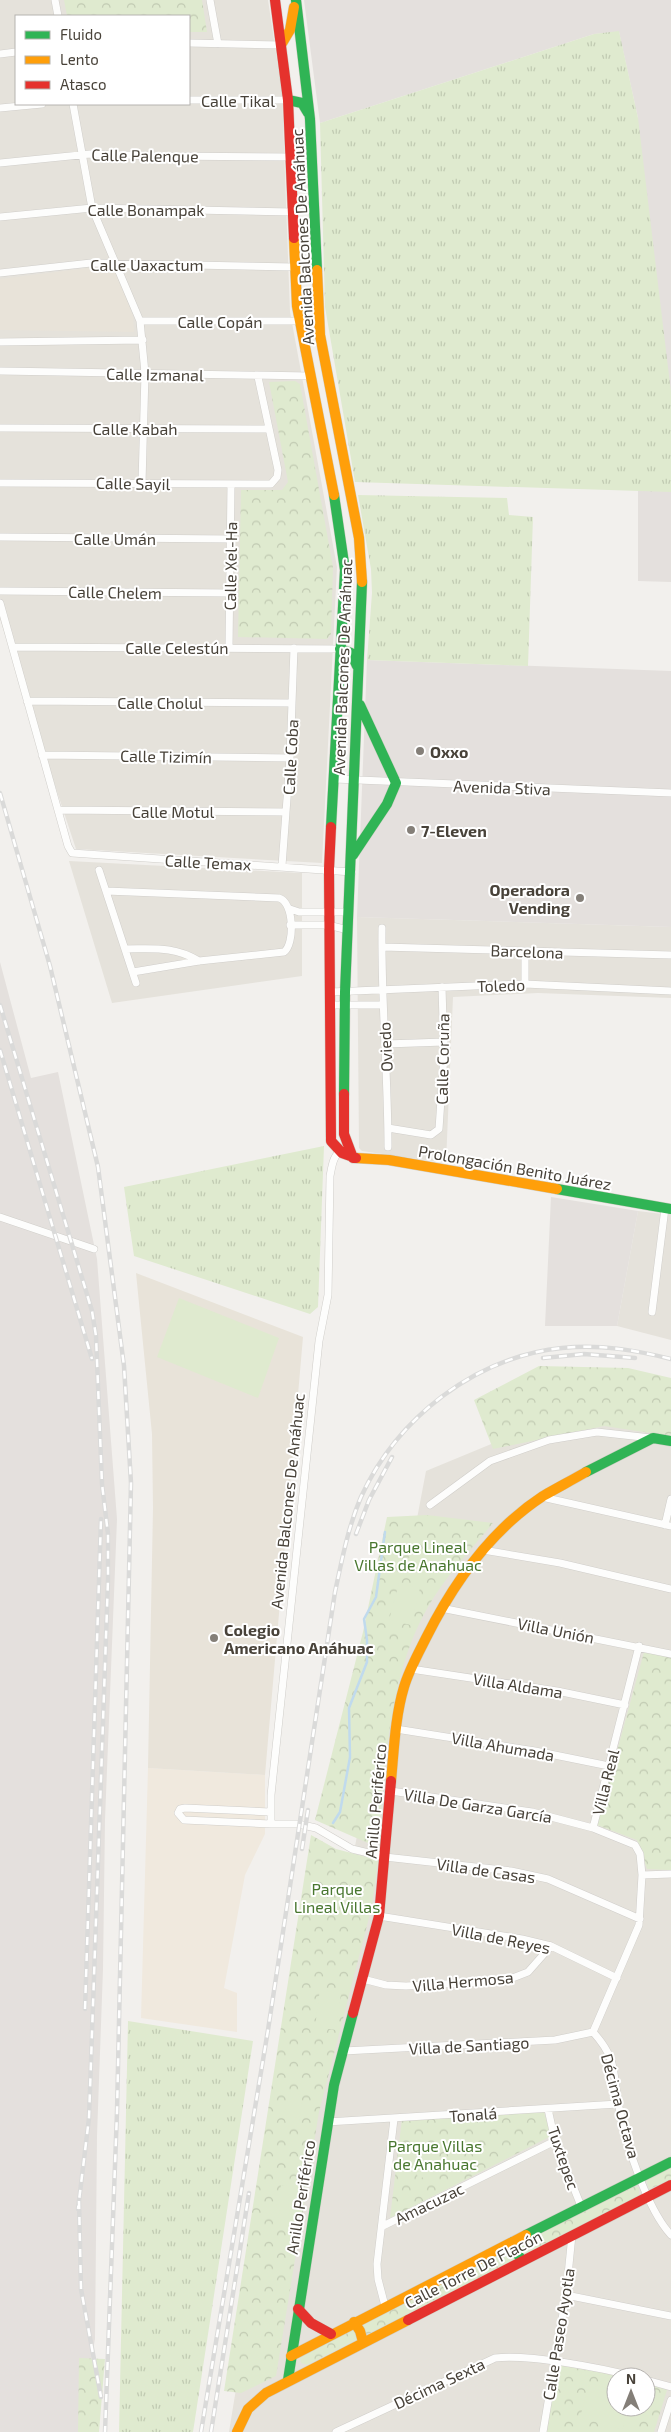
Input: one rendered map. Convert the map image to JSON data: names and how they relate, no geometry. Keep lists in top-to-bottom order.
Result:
{
  "streets": {
    "street": [
      "Calle Tikal",
      "Calle Palenque",
      "Calle Bonampak",
      "Avenida Balcones De Anáhuac",
      "Calle Uaxactum",
      "Calle Copán",
      "Calle Izmanal",
      "Calle Kabah",
      "Calle Sayil",
      "Calle Umán",
      "Calle Xel-Ha",
      "Calle Chelem",
      "Calle Celestún",
      "Calle Cholul",
      "Calle Tizimín",
      "Calle Coba",
      "Avenida Stiva",
      "Calle Motul",
      "Calle Temax",
      "Barcelona",
      "Toledo",
      "Oviedo",
      "Calle Coruña",
      "Prolongación Benito Juárez",
      "Villa Unión",
      "Villa Aldama",
      "Villa Ahumada",
      "Villa Real",
      "Anillo Periférico",
      "Villa De Garza García",
      "Villa de Casas",
      "Villa de Reyes",
      "Villa Hermosa",
      "Villa de Santiago",
      "Décima Octava",
      "Tonalá",
      "Tuxtepec",
      "Amacuzac",
      "Calle Torre De Flacón",
      "Calle Paseo Ayotla",
      "Décima Sexta"
    ]
  },
  "crossings": [
    ["Calle Tikal", "Avenida Balcones De Anáhuac"],
    ["Calle Palenque", "Avenida Balcones De Anáhuac"],
    ["Calle Bonampak", "Avenida Balcones De Anáhuac"],
    ["Avenida Balcones De Anáhuac", "Calle Uaxactum"],
    ["Avenida Balcones De Anáhuac", "Calle Copán"],
    ["Avenida Balcones De Anáhuac", "Calle Izmanal"],
    ["Avenida Balcones De Anáhuac", "Calle Celestún"],
    ["Avenida Balcones De Anáhuac", "Avenida Stiva"],
    ["Avenida Balcones De Anáhuac", "Calle Temax"],
    ["Avenida Balcones De Anáhuac", "Toledo"],
    ["Avenida Balcones De Anáhuac", "Prolongación Benito Juárez"],
    ["Calle Kabah", "Calle Sayil"],
    ["Calle Sayil", "Calle Xel-Ha"],
    ["Calle Umán", "Calle Xel-Ha"],
    ["Calle Xel-Ha", "Calle Chelem"],
    ["Calle Xel-Ha", "Calle Celestún"],
    ["Calle Celestún", "Calle Coba"],
    ["Calle Cholul", "Calle Coba"],
    ["Calle Tizimín", "Calle Coba"],
    ["Calle Coba", "Calle Motul"],
    ["Calle Coba", "Calle Temax"],
    ["Calle Motul", "Calle Temax"],
    ["Barcelona", "Oviedo"],
    ["Toledo", "Oviedo"],
    ["Toledo", "Calle Coruña"],
    ["Oviedo", "Calle Coruña"],
    ["Villa Unión", "Villa Real"],
    ["Villa Unión", "Anillo Periférico"],
    ["Villa Aldama", "Villa Real"],
    ["Villa Aldama", "Anillo Periférico"],
    ["Villa Ahumada", "Villa Real"],
    ["Villa Ahumada", "Anillo Periférico"],
    ["Villa Real", "Villa De Garza García"],
    ["Villa Real", "Villa de Casas"],
    ["Villa Real", "Villa de Reyes"],
    ["Villa Real", "Villa de Santiago"],
    ["Villa Real", "Décima Octava"],
    ["Anillo Periférico", "Villa De Garza García"],
    ["Anillo Periférico", "Villa de Casas"],
    ["Anillo Periférico", "Villa de Reyes"],
    ["Anillo Periférico", "Villa Hermosa"],
    ["Anillo Periférico", "Villa de Santiago"],
    ["Anillo Periférico", "Tonalá"],
    ["Anillo Periférico", "Calle Torre De Flacón"],
    ["Villa de Reyes", "Villa Hermosa"],
    ["Villa de Santiago", "Décima Octava"],
    ["Décima Octava", "Tonalá"],
    ["Décima Octava", "Calle Torre De Flacón"],
    ["Tonalá", "Tuxtepec"],
    ["Tuxtepec", "Amacuzac"],
    ["Tuxtepec", "Calle Torre De Flacón"],
    ["Calle Torre De Flacón", "Calle Paseo Ayotla"],
    ["Calle Paseo Ayotla", "Décima Sexta"]
  ],
  "parks": ["Parque Lineal Villas de Anahuac", "Parque Lineal Villas", "Parque Villas de Anahuac"],
  "places": [
    "Oxxo",
    "7-Eleven",
    "Operadora Vending",
    "Colegio Americano Anáhuac"
  ],
  "legend": ["Fluido", "Lento", "Atasco"],
  "north": "top"
}
